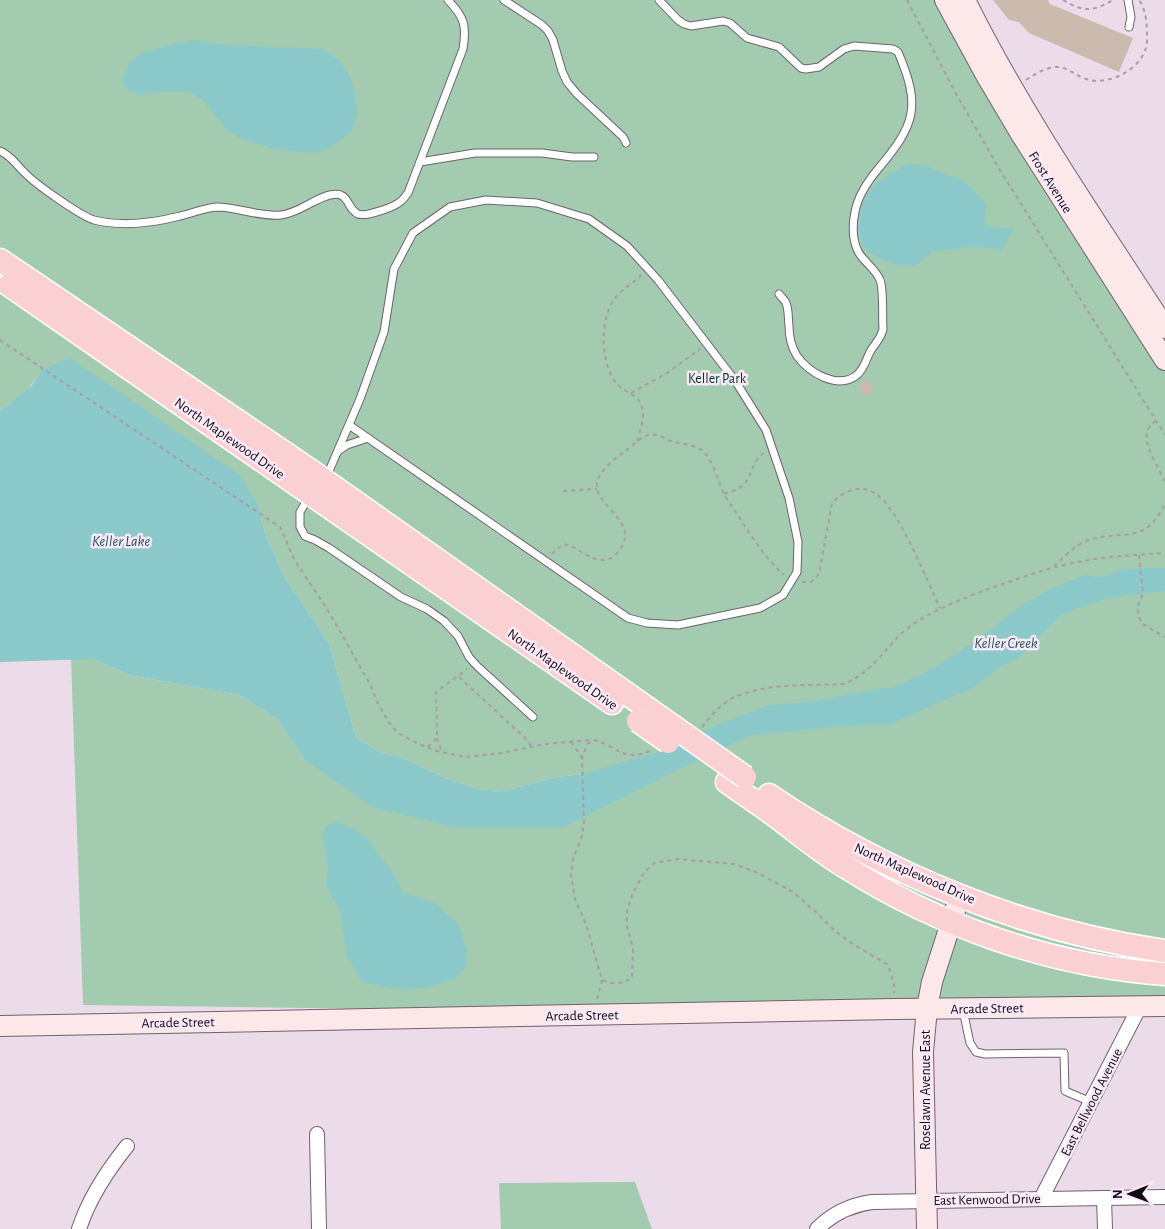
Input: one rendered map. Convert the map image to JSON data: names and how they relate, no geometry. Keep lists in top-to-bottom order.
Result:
{
  "streets": {
    "main road": ["North Maplewood Drive"],
    "street": [
      "Frost Avenue",
      "Arcade Street",
      "Roselawn Avenue East",
      "East Bellwood Avenue",
      "East Kenwood Drive"
    ]
  },
  "crossings": [
    ["North Maplewood Drive", "Roselawn Avenue East"],
    ["Arcade Street", "Roselawn Avenue East"],
    ["Arcade Street", "East Bellwood Avenue"],
    ["Roselawn Avenue East", "East Kenwood Drive"],
    ["East Bellwood Avenue", "East Kenwood Drive"]
  ],
  "water": ["Keller Lake", "Keller Creek"],
  "parks": ["Keller Park"],
  "north": "left"
}
